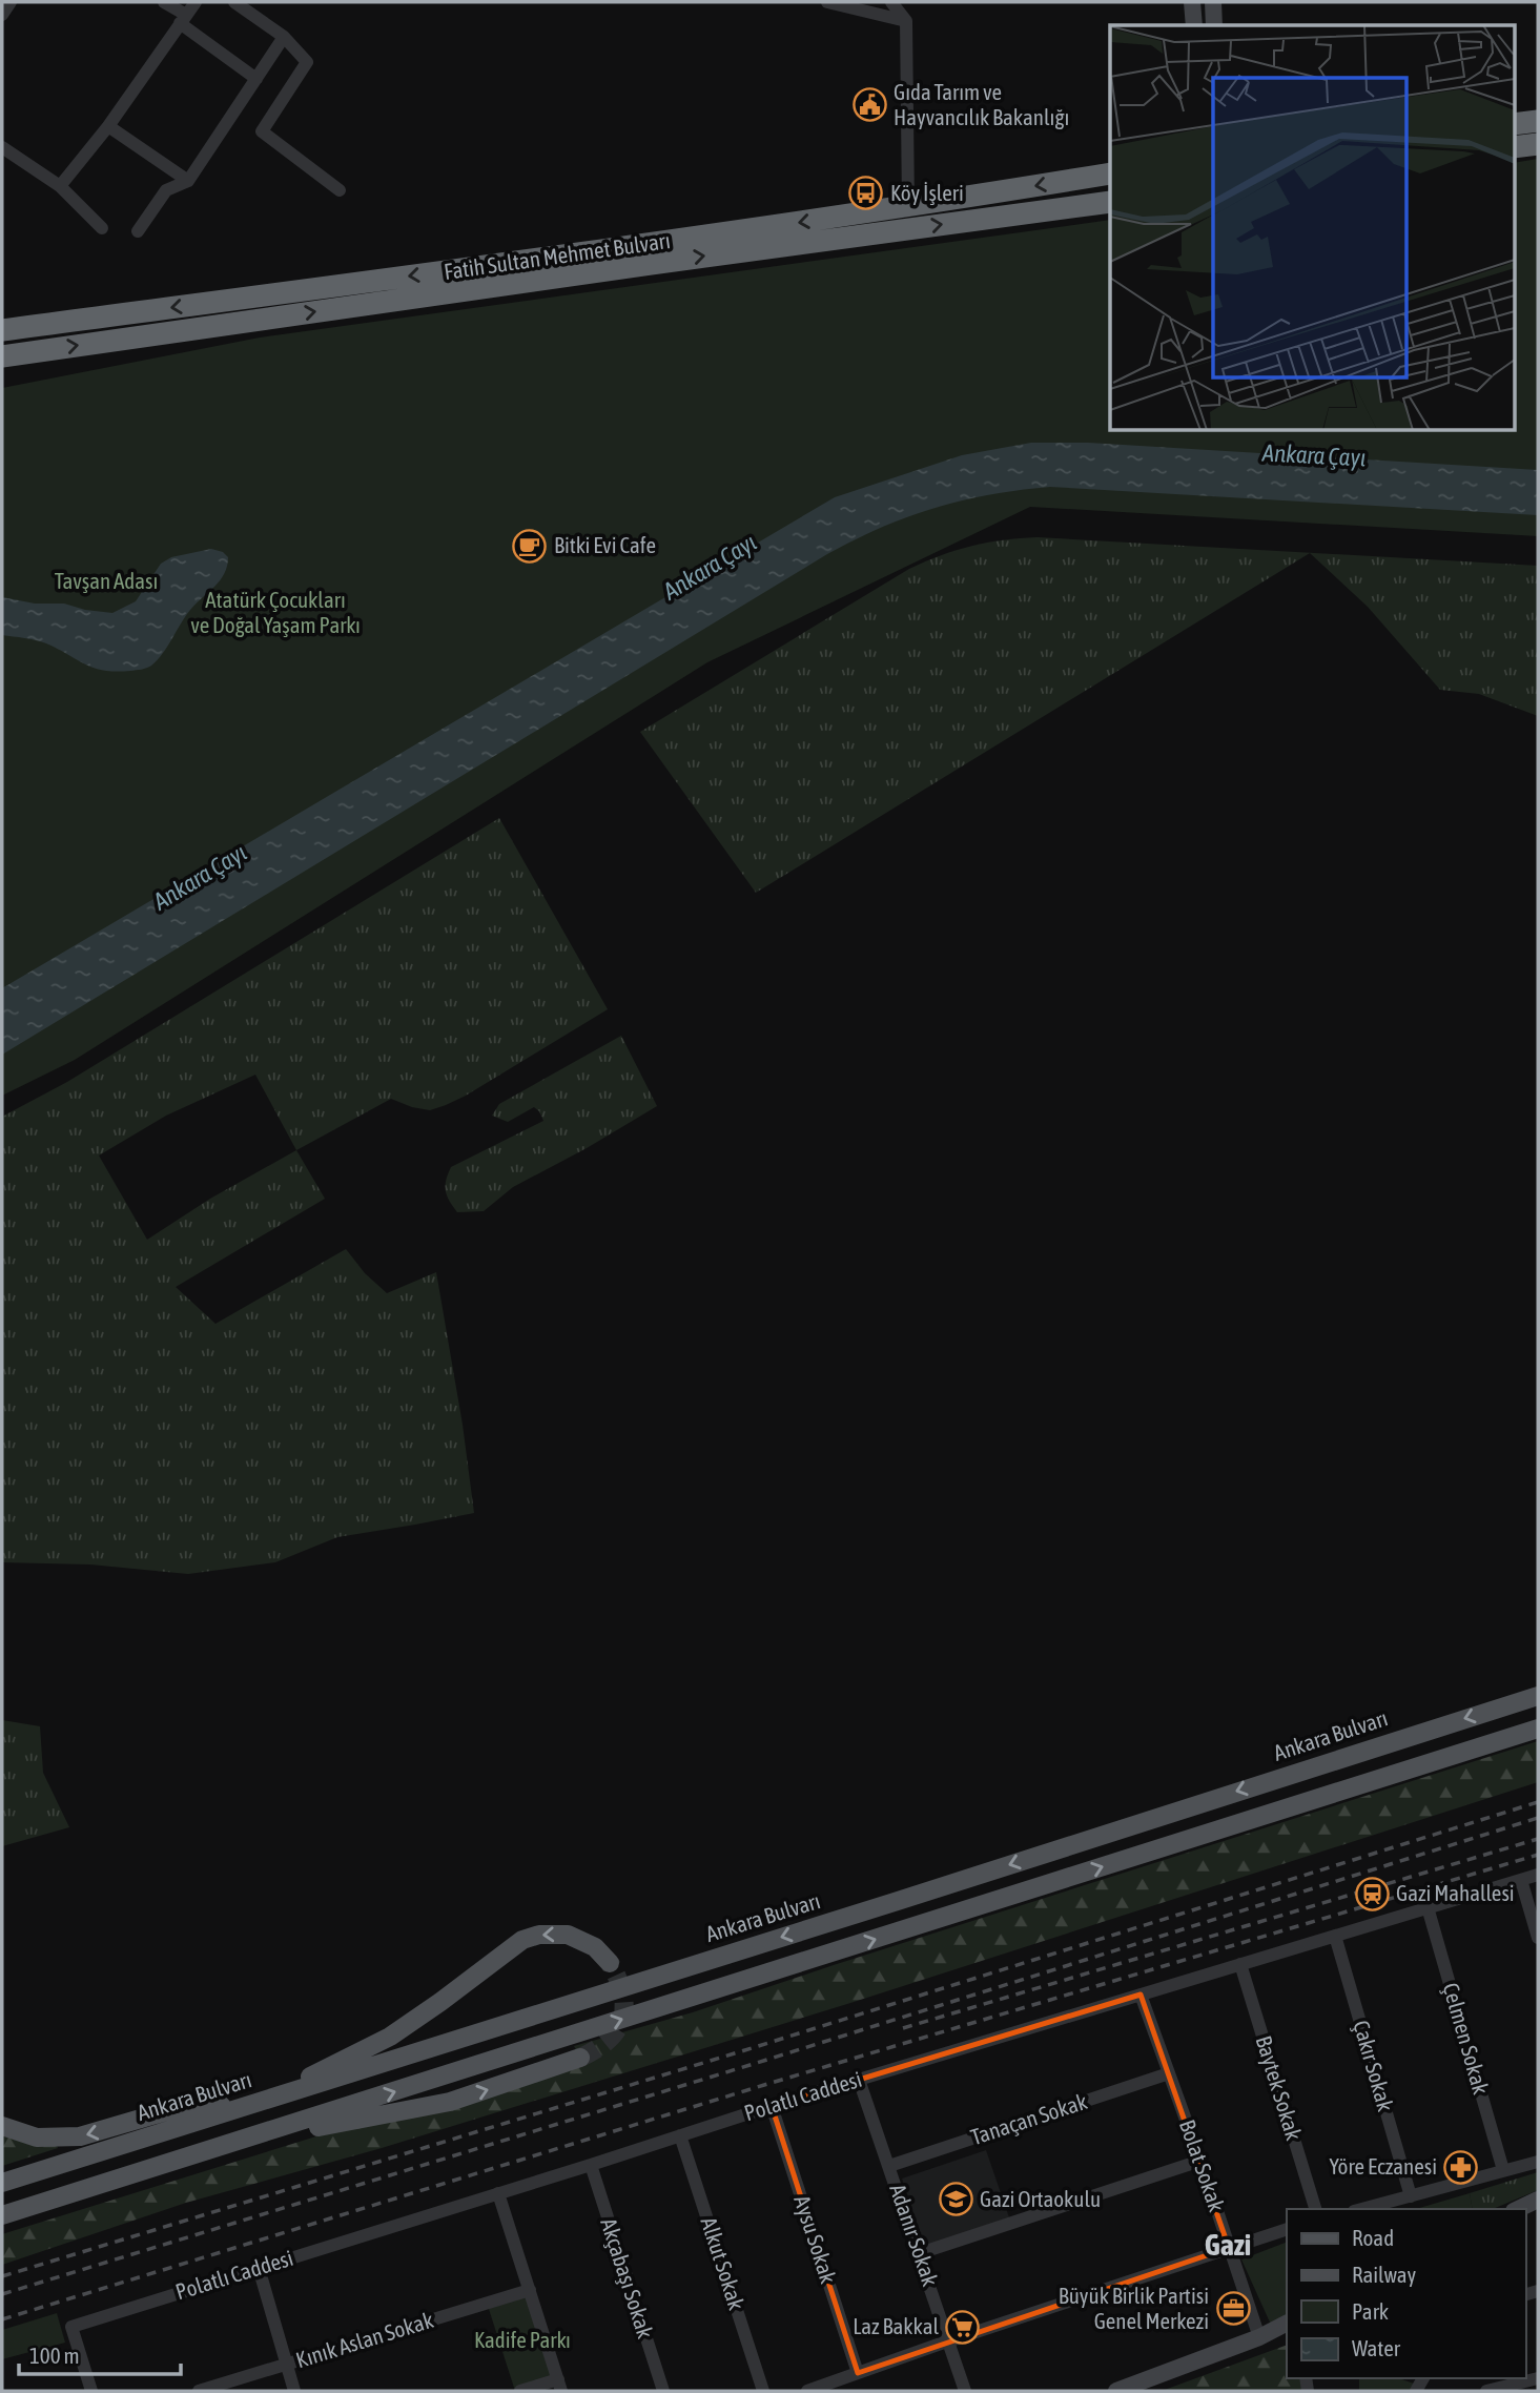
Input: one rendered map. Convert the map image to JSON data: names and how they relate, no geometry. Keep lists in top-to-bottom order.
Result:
{
  "streets": {
    "highway": ["Fatih Sultan Mehmet Bulvarı"],
    "main road": ["Ankara Bulvarı"],
    "street": [
      "Çelmen Sokak",
      "Çakır Sokak",
      "Baytek Sokak",
      "Polatlı Caddesi",
      "Tanaçan Sokak",
      "Bolat Sokak",
      "Adanır Sokak",
      "Aysu Sokak",
      "Alkut Sokak",
      "Akçabaşı Sokak",
      "Kınık Aslan Sokak"
    ]
  },
  "crossings": [
    ["Çelmen Sokak", "Polatlı Caddesi"],
    ["Çakır Sokak", "Polatlı Caddesi"],
    ["Baytek Sokak", "Polatlı Caddesi"],
    ["Polatlı Caddesi", "Bolat Sokak"],
    ["Polatlı Caddesi", "Adanır Sokak"],
    ["Polatlı Caddesi", "Aysu Sokak"],
    ["Polatlı Caddesi", "Alkut Sokak"],
    ["Polatlı Caddesi", "Akçabaşı Sokak"],
    ["Tanaçan Sokak", "Bolat Sokak"],
    ["Tanaçan Sokak", "Adanır Sokak"]
  ],
  "districts": ["Gazi"],
  "water": ["Ankara Çayı"],
  "parks": ["Tavşan Adası", "Atatürk Çocukları ve Doğal Yaşam Parkı", "Kadife Parkı"],
  "places": {
    "public building": ["Gıda Tarım ve Hayvancılık Bakanlığı"],
    "bus stop": ["Köy İşleri"],
    "cafe": ["Bitki Evi Cafe"],
    "station": ["Gazi Mahallesi"],
    "pharmacy": ["Yöre Eczanesi"],
    "school or university": ["Gazi Ortaokulu"],
    "office": ["Büyük Birlik Partisi Genel Merkezi"],
    "supermarket": ["Laz Bakkal"]
  },
  "legend": [
    "Road",
    "Railway",
    "Park",
    "Water"
  ],
  "scale_bar": "100 m"
}
